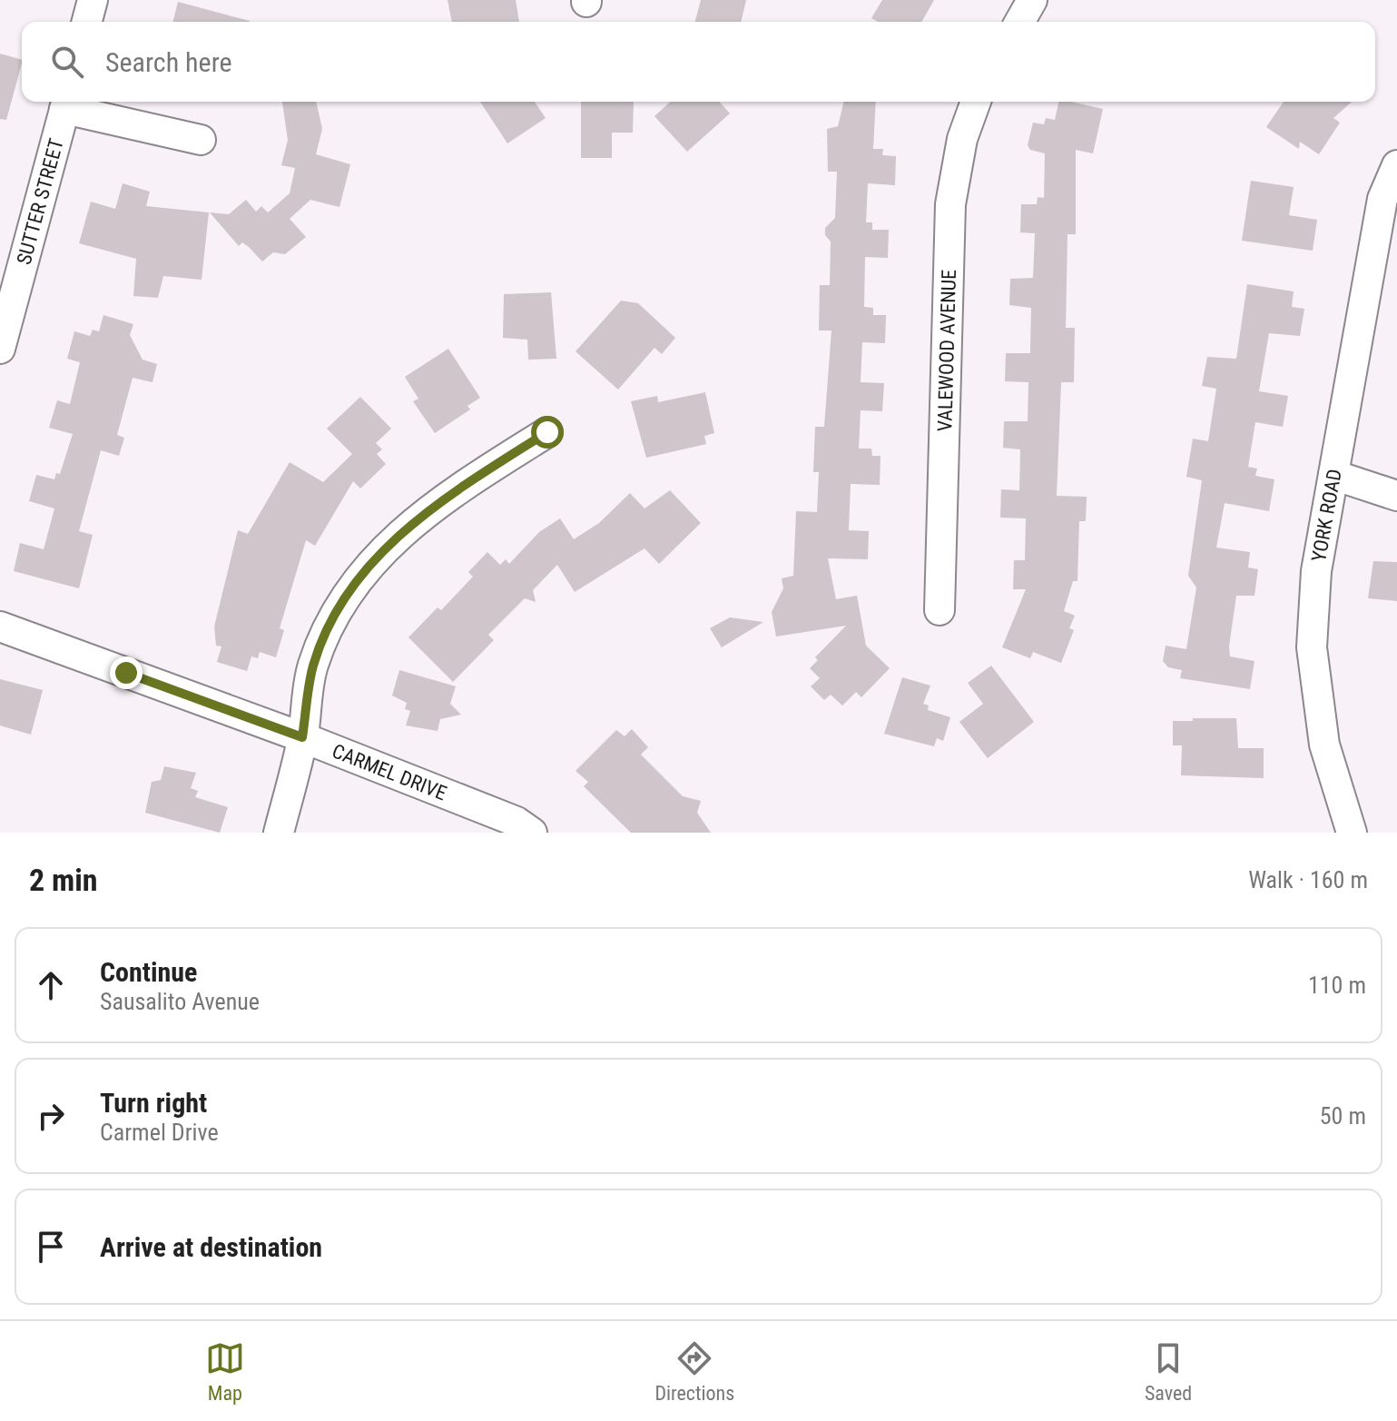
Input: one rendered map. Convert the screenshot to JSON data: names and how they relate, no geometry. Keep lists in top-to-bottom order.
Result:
{
  "streets": {
    "street": [
      "SUTTER STREET",
      "VALEWOOD AVENUE",
      "YORK ROAD",
      "CARMEL DRIVE"
    ]
  },
  "page": {
    "search": "Search here",
    "heading": ["2 min", "Walk · 160 m"],
    "list": [
      ["Continue", "Sausalito Avenue", "110 m"],
      ["Turn right", "Carmel Drive", "50 m"],
      "Arrive at destination"
    ],
    "nav": ["Map", "Directions", "Saved"]
  }
}
